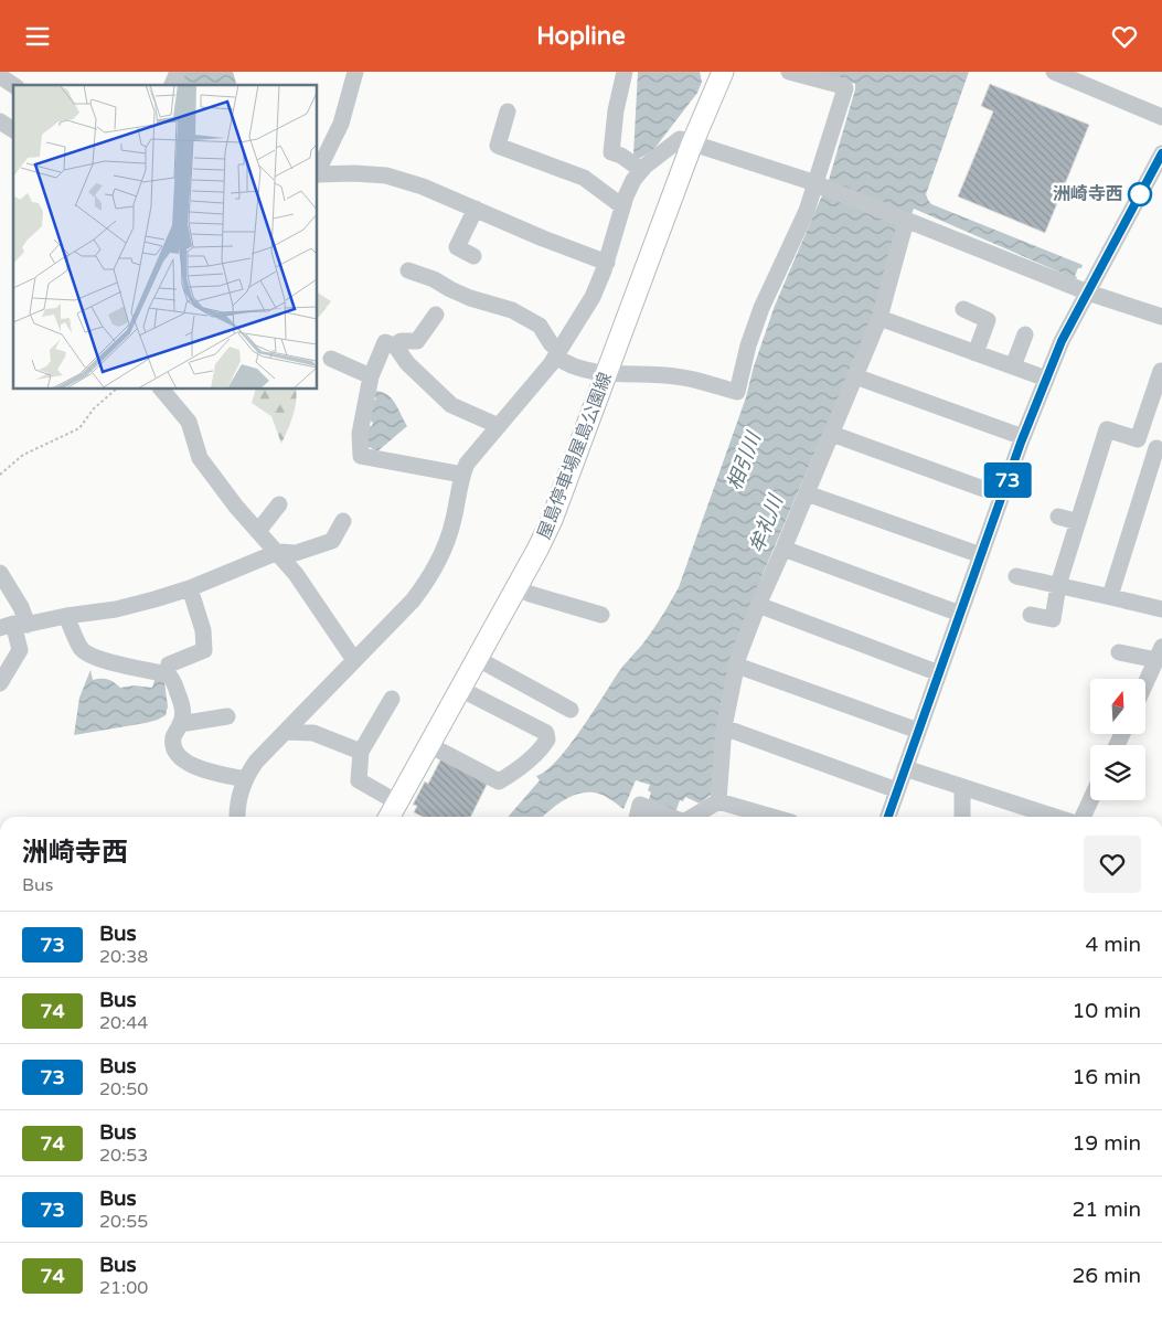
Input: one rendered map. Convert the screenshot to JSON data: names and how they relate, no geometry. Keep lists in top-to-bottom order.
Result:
{
  "streets": {
    "main road": ["屋島停車場屋島公園線"]
  },
  "water": ["相引川", "牟礼川"],
  "places": ["洲崎寺西"],
  "lines": ["bus line 73"],
  "north": "top",
  "page": {
    "header": "Hopline",
    "on_map": "73",
    "heading": ["洲崎寺西", "Bus"],
    "list": [
      {
        "mark": "73",
        "name": "Bus",
        "note": "20:38",
        "value": "4 min"
      },
      {
        "mark": "74",
        "name": "Bus",
        "note": "20:44",
        "value": "10 min"
      },
      {
        "mark": "73",
        "name": "Bus",
        "note": "20:50",
        "value": "16 min"
      },
      {
        "mark": "74",
        "name": "Bus",
        "note": "20:53",
        "value": "19 min"
      },
      {
        "mark": "73",
        "name": "Bus",
        "note": "20:55",
        "value": "21 min"
      },
      {
        "mark": "74",
        "name": "Bus",
        "note": "21:00",
        "value": "26 min"
      }
    ]
  }
}
